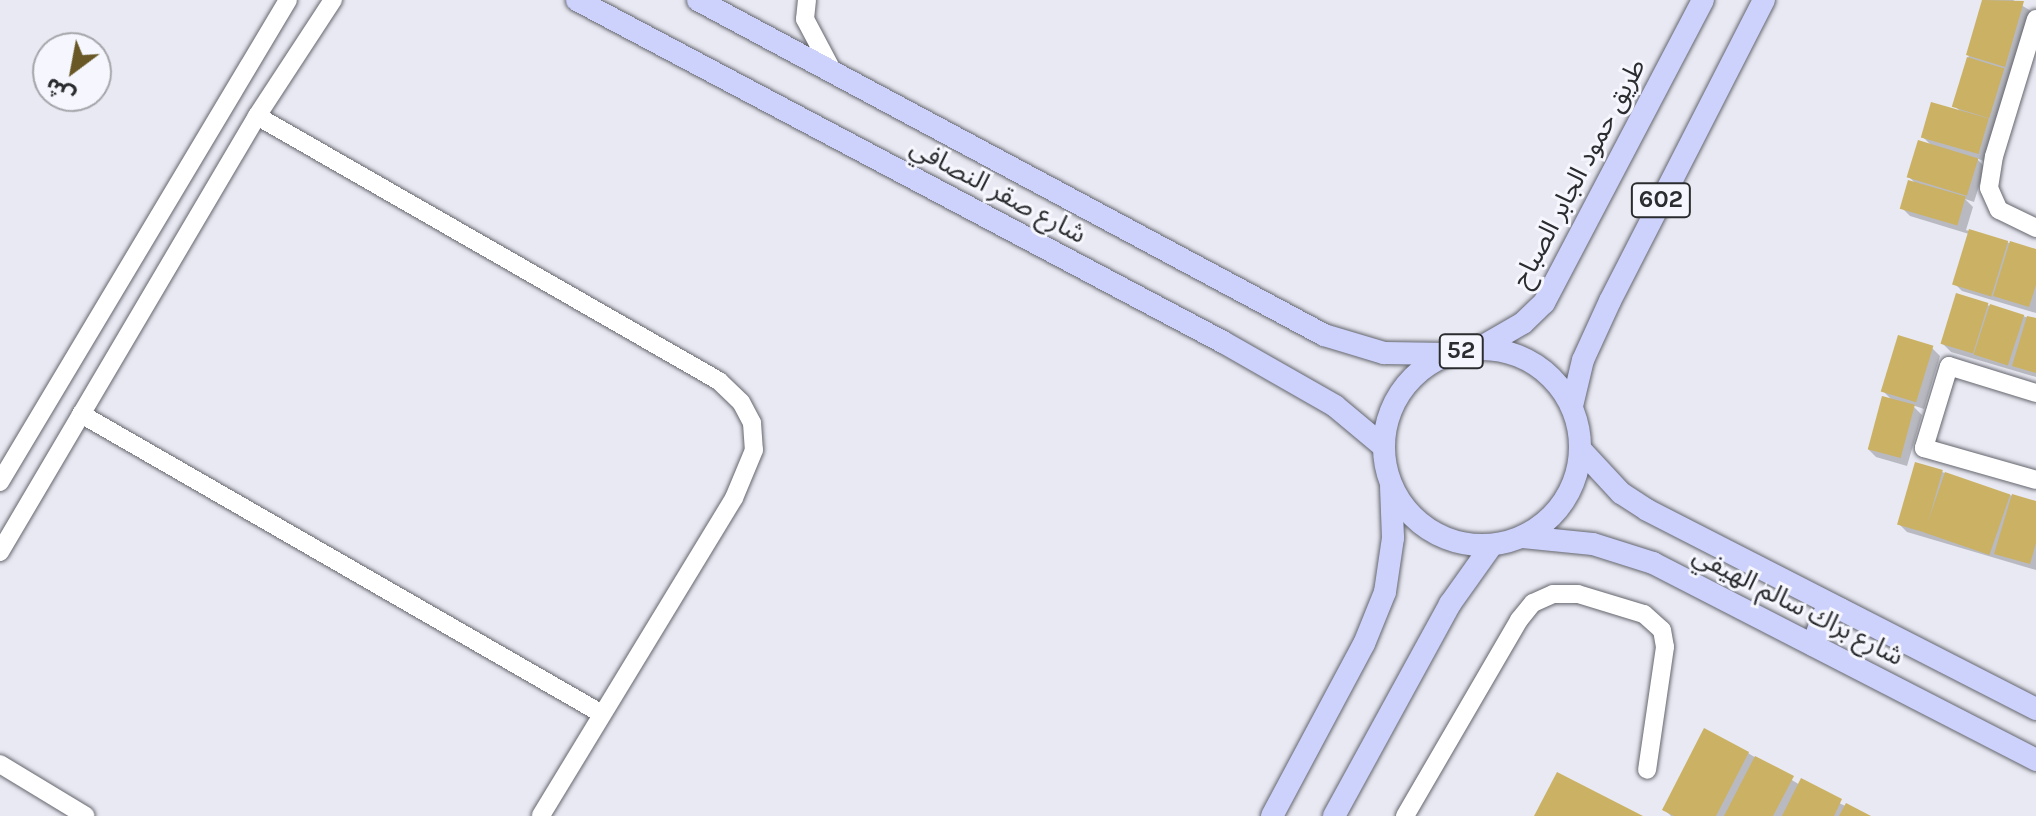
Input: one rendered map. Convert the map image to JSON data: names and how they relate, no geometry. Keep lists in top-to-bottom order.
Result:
{
  "streets": {
    "main road": [
      "طريق حمود الجابر الصباح",
      "شارع صقر النصافي",
      "602",
      "52",
      "شارع براك سالم الهيفي"
    ]
  },
  "crossings": [
    ["طريق حمود الجابر الصباح", "شارع صقر النصافي"],
    ["طريق حمود الجابر الصباح", "602"],
    ["طريق حمود الجابر الصباح", "52"],
    ["طريق حمود الجابر الصباح", "شارع براك سالم الهيفي"],
    ["شارع صقر النصافي", "602"],
    ["شارع صقر النصافي", "52"],
    ["شارع صقر النصافي", "شارع براك سالم الهيفي"],
    ["602", "52"],
    ["602", "شارع براك سالم الهيفي"],
    ["52", "شارع براك سالم الهيفي"]
  ],
  "north": "bottom left"
}
